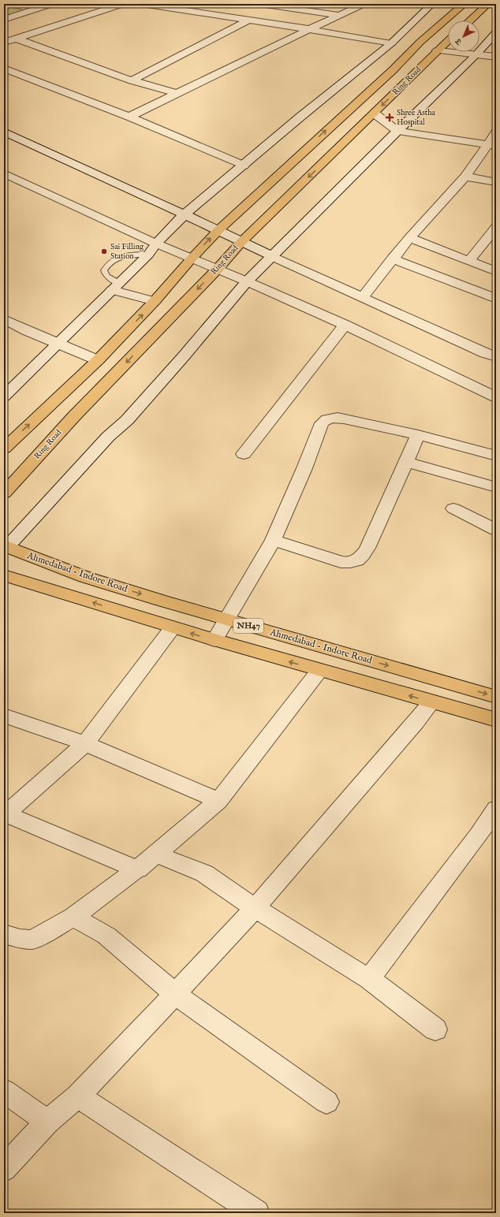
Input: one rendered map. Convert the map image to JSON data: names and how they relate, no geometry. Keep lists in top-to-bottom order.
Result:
{
  "streets": {
    "highway": ["Ring Road", "Ahmedabad - Indore Road", "NH47"]
  },
  "places": {
    "health": ["Shree Astha Hospital"],
    "other": ["Sai Filling Station"]
  },
  "north": "bottom left"
}
